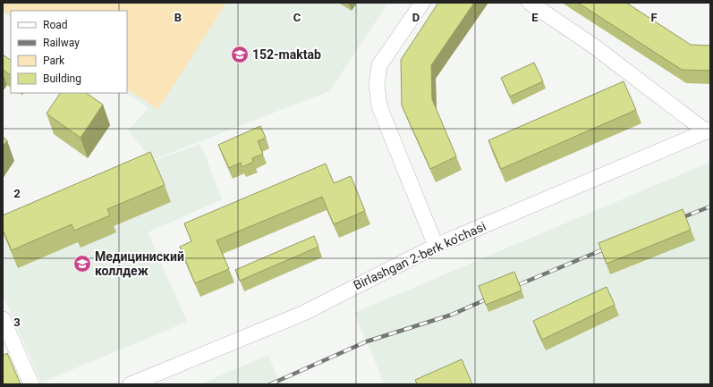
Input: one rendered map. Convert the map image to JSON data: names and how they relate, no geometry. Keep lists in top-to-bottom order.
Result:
{
  "streets": {
    "street": ["Birlashgan 2-berk ko'chasi"]
  },
  "places": {
    "school or university": ["152-maktab", "Медициниский коллдеж"]
  },
  "legend": [
    "Road",
    "Railway",
    "Park",
    "Building"
  ],
  "grid": {
    "columns": [
      "B",
      "C",
      "D",
      "E",
      "F"
    ],
    "rows": ["2", "3"]
  }
}
